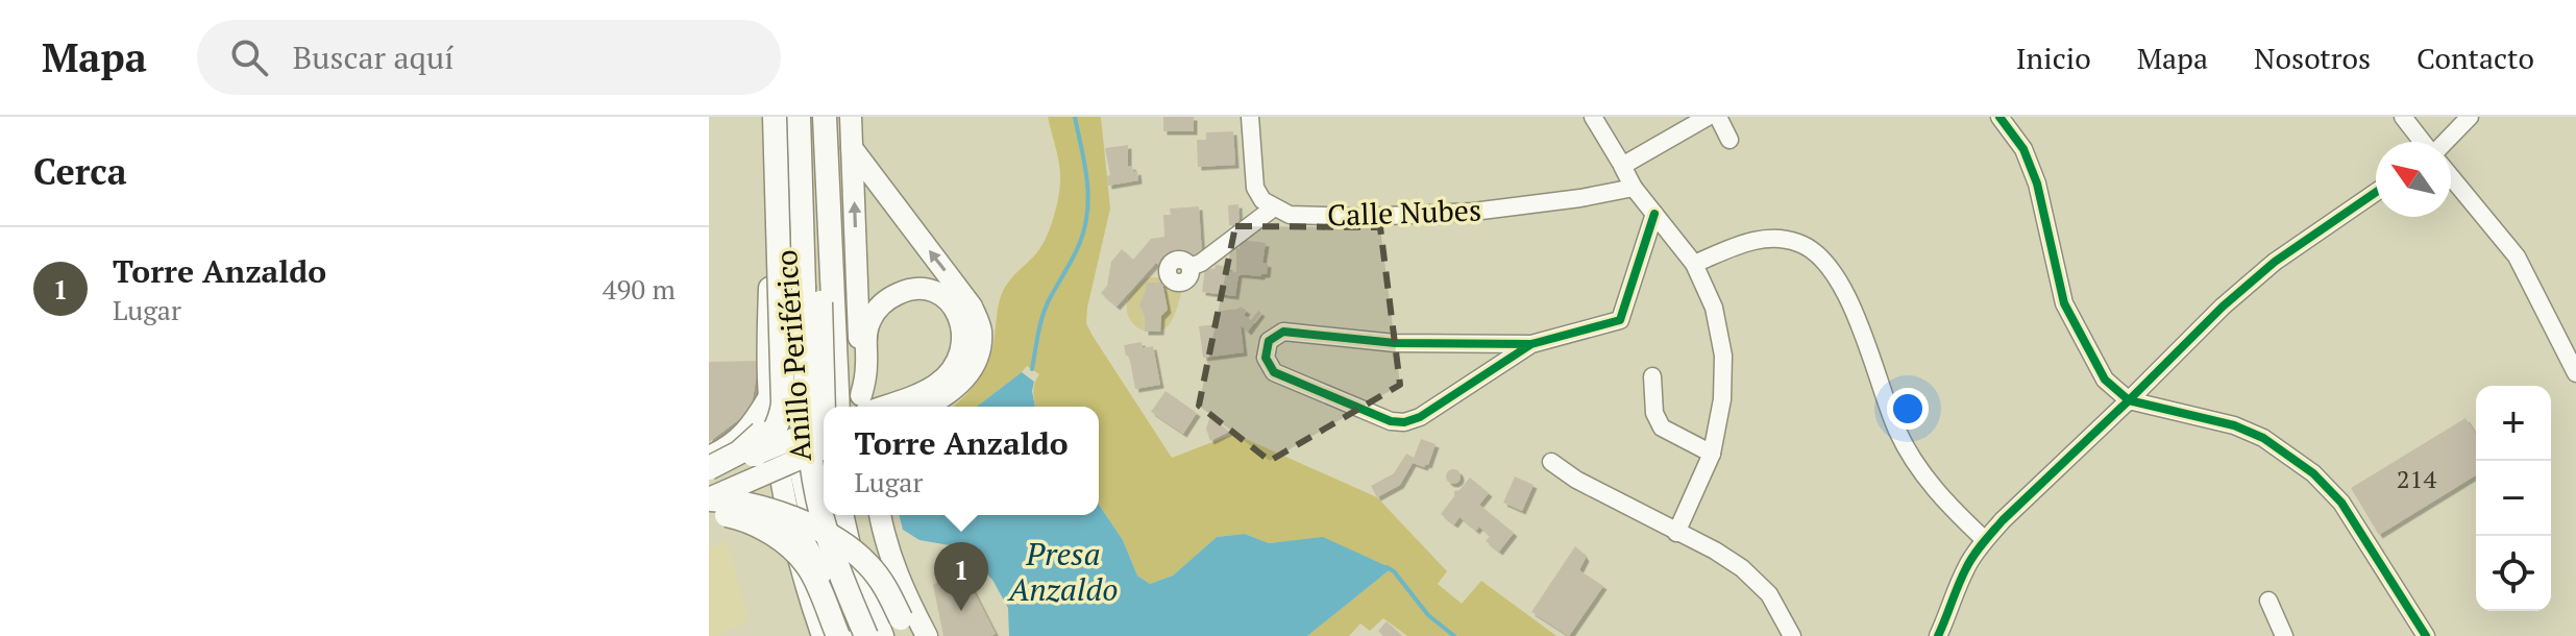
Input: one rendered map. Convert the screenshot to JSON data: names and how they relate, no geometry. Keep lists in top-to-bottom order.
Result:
{
  "streets": {
    "highway": ["Anillo Periférico"],
    "street": ["Calle Nubes"]
  },
  "water": ["Presa Anzaldo"],
  "house_numbers": ["214"],
  "north": "top left",
  "page": {
    "header": "Mapa",
    "search": "Buscar aquí",
    "nav": [
      "Inicio",
      "Mapa",
      "Nosotros",
      "Contacto"
    ],
    "heading": "Cerca",
    "list": [
      {
        "mark": "1",
        "name": "Torre Anzaldo",
        "note": "Lugar",
        "value": "490 m"
      }
    ],
    "map_buttons": ["+", "−"],
    "popup": ["Torre Anzaldo", "Lugar"],
    "pins": "1"
  }
}
